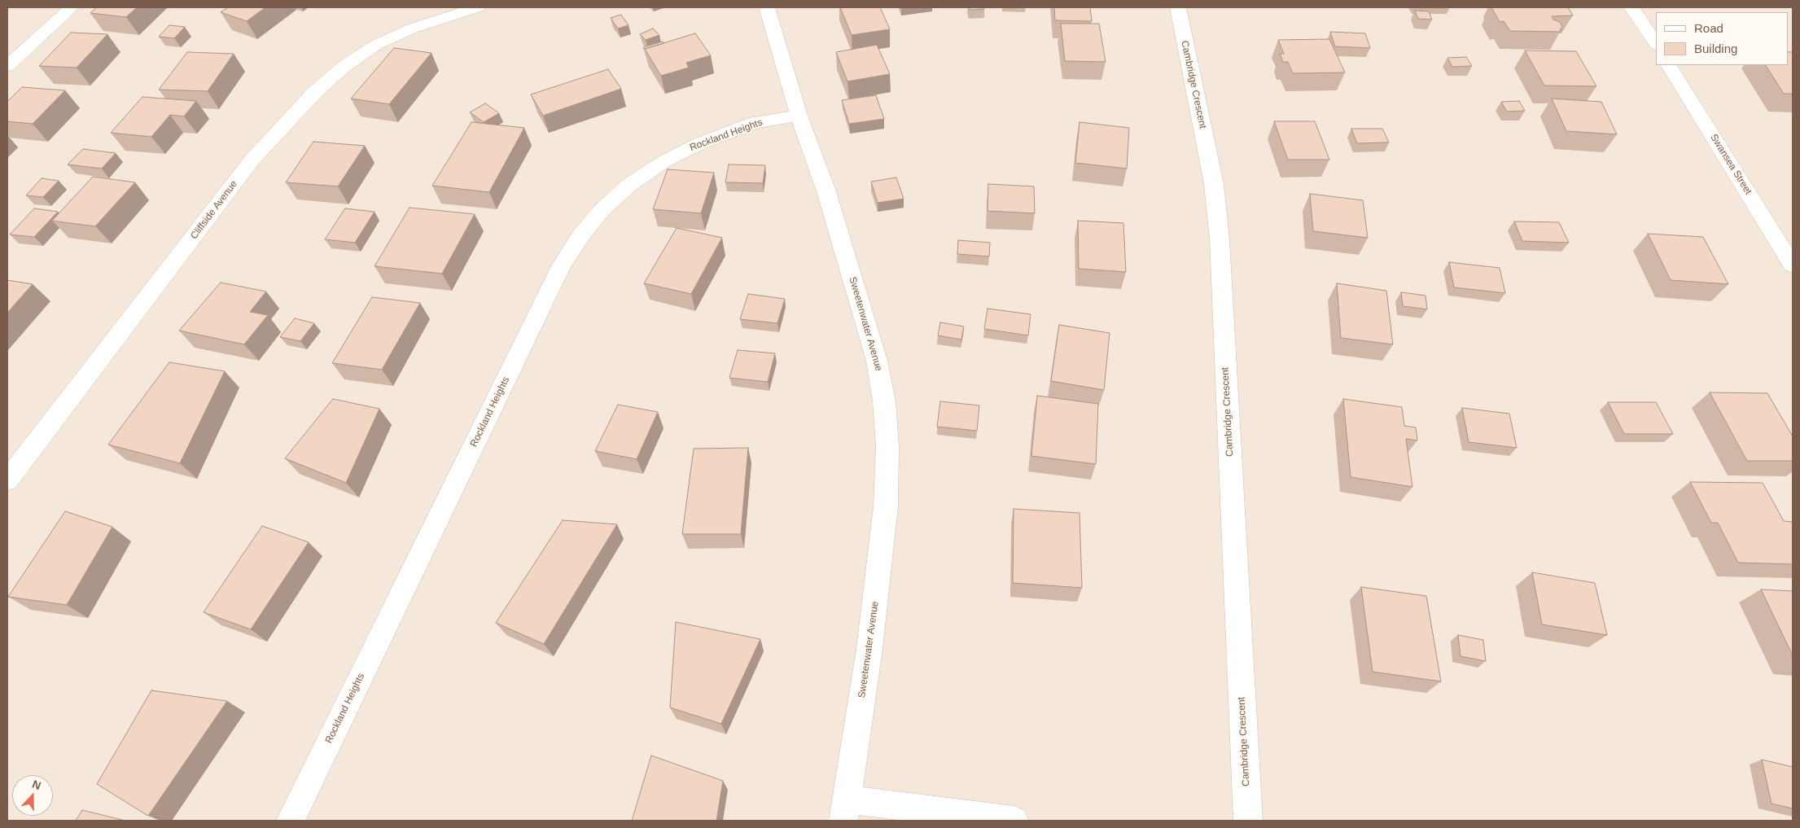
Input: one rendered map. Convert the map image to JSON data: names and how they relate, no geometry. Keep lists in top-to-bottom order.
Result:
{
  "streets": {
    "street": [
      "Cambridge Crescent",
      "Rockland Heights",
      "Swansea Street",
      "Cliffside Avenue",
      "Sweetenwater Avenue"
    ]
  },
  "crossings": [
    ["Rockland Heights", "Sweetenwater Avenue"]
  ],
  "legend": ["Road", "Building"],
  "north": "top"
}
